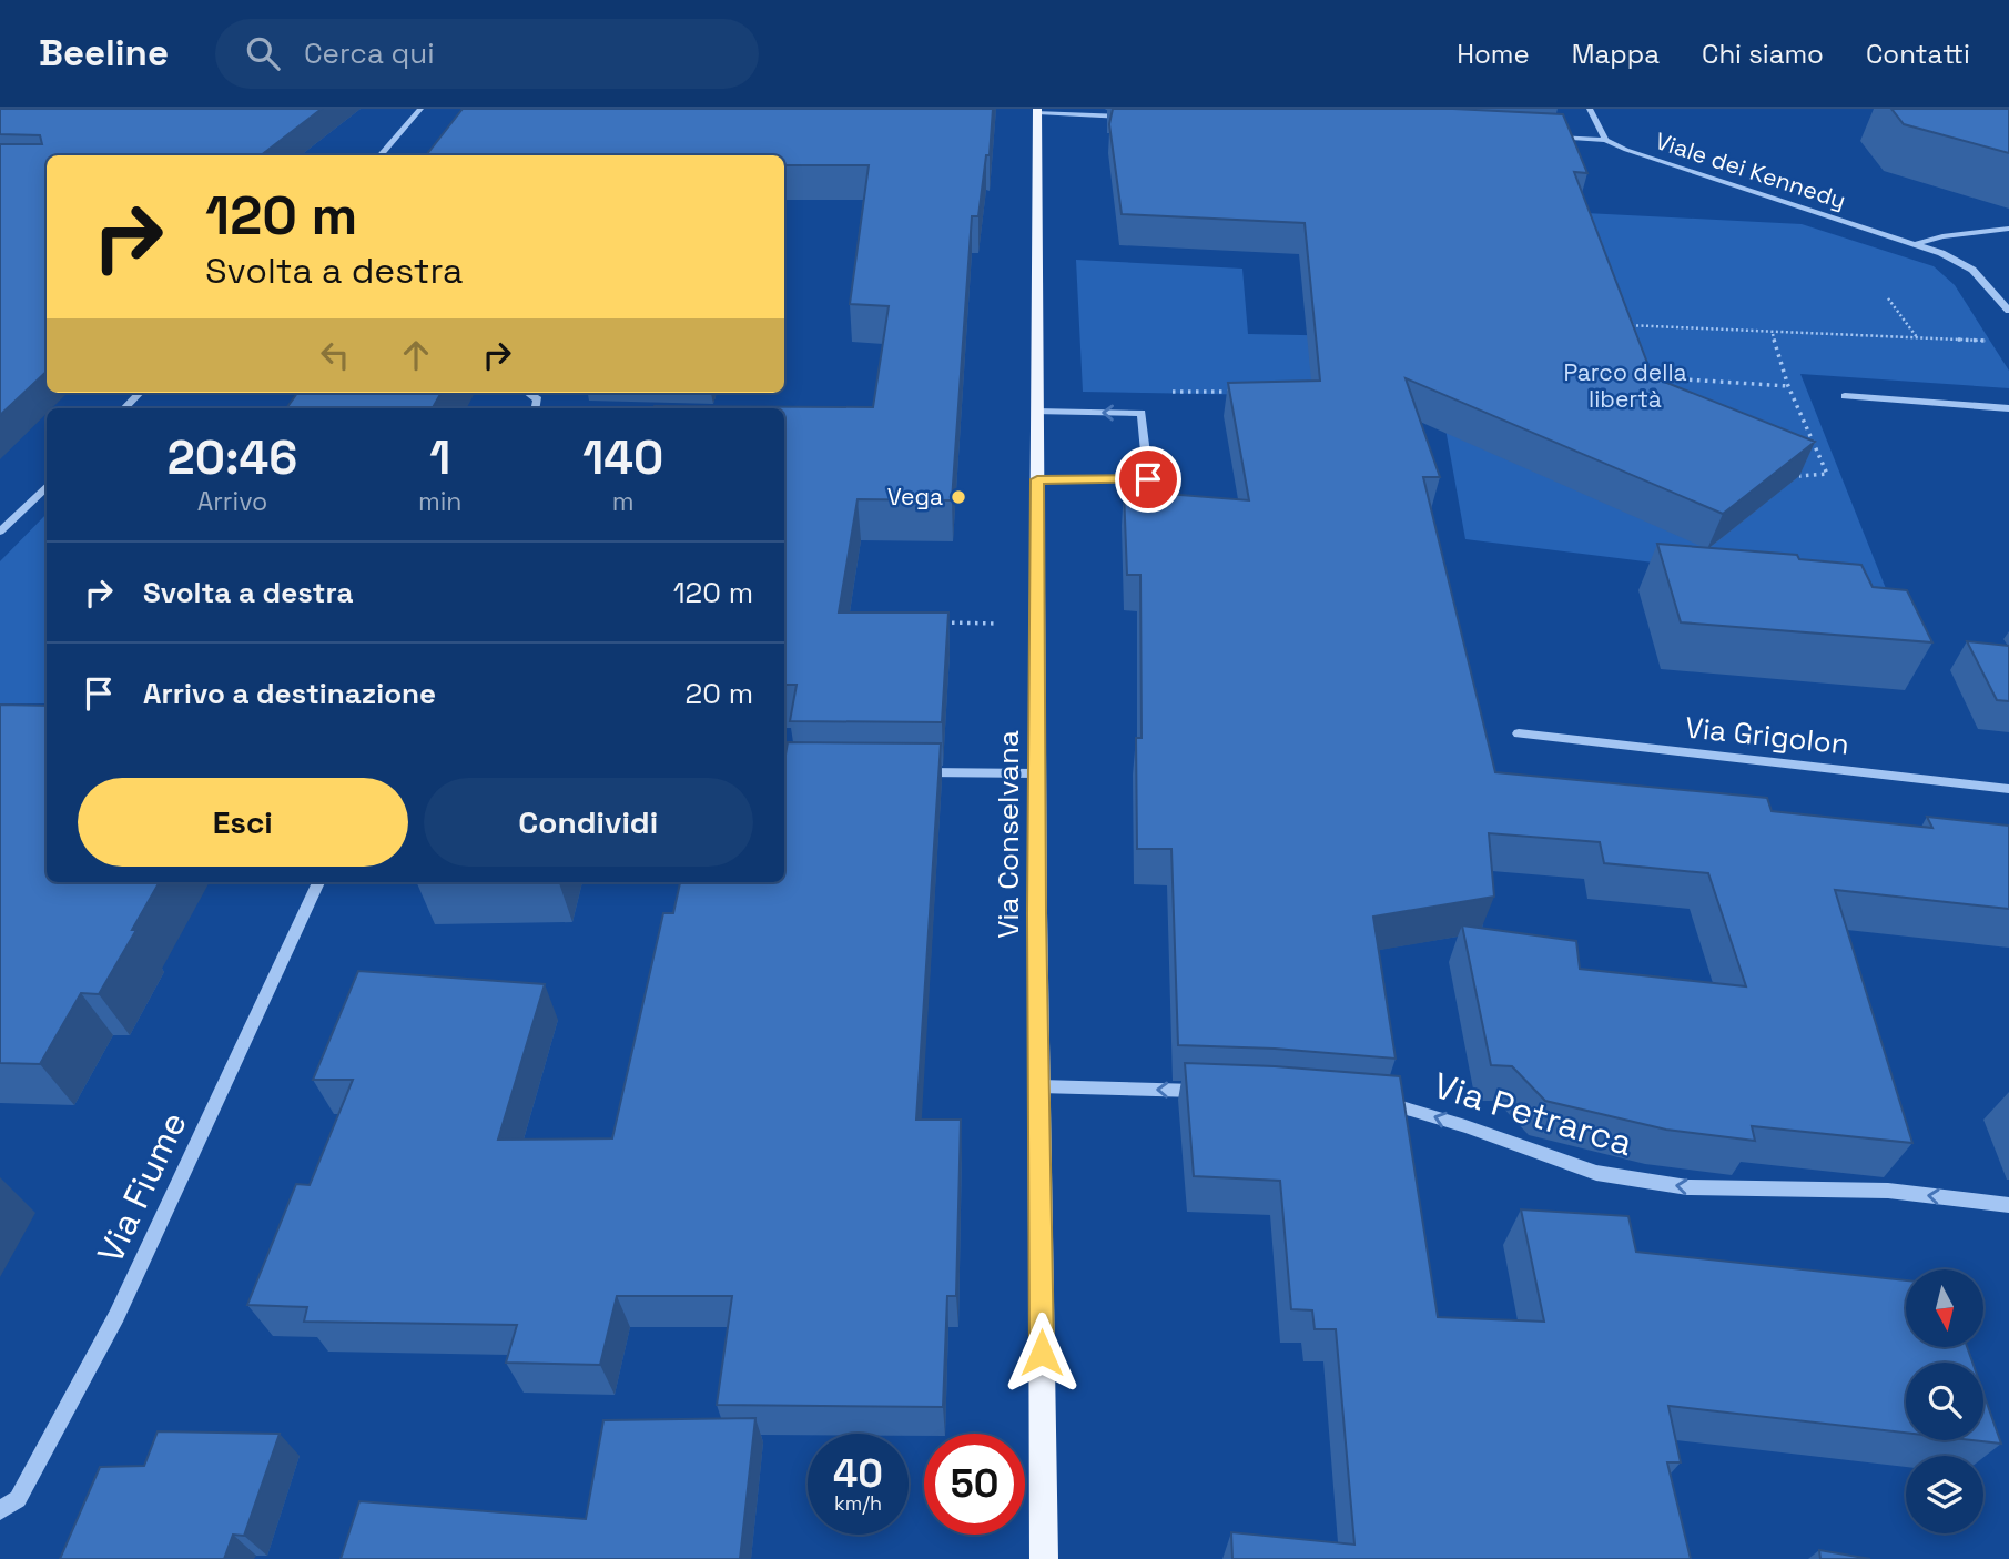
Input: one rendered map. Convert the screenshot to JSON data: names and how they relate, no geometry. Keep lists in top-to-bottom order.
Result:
{
  "streets": {
    "main road": ["Via Conselvana"],
    "street": [
      "Viale dei Kennedy",
      "Via Grigolon",
      "Via Petrarca",
      "Via Fiume"
    ]
  },
  "one_way": ["Via Petrarca"],
  "parks": ["Parco della libertà"],
  "places": ["Vega"],
  "north": "bottom",
  "page": {
    "header": "Beeline",
    "search": "Cerca qui",
    "nav": [
      "Home",
      "Mappa",
      "Chi siamo",
      "Contatti"
    ],
    "turn": ["120 m", "Svolta a destra"],
    "eta": [
      "20:46",
      "Arrivo",
      "1",
      "min",
      "140",
      "m"
    ],
    "list": [
      {
        "name": "Svolta a destra",
        "value": "120 m"
      },
      {
        "name": "Arrivo a destinazione",
        "value": "20 m"
      }
    ],
    "buttons": ["Esci", "Condividi"],
    "speed": "40 km/h",
    "limit": "50"
  }
}
